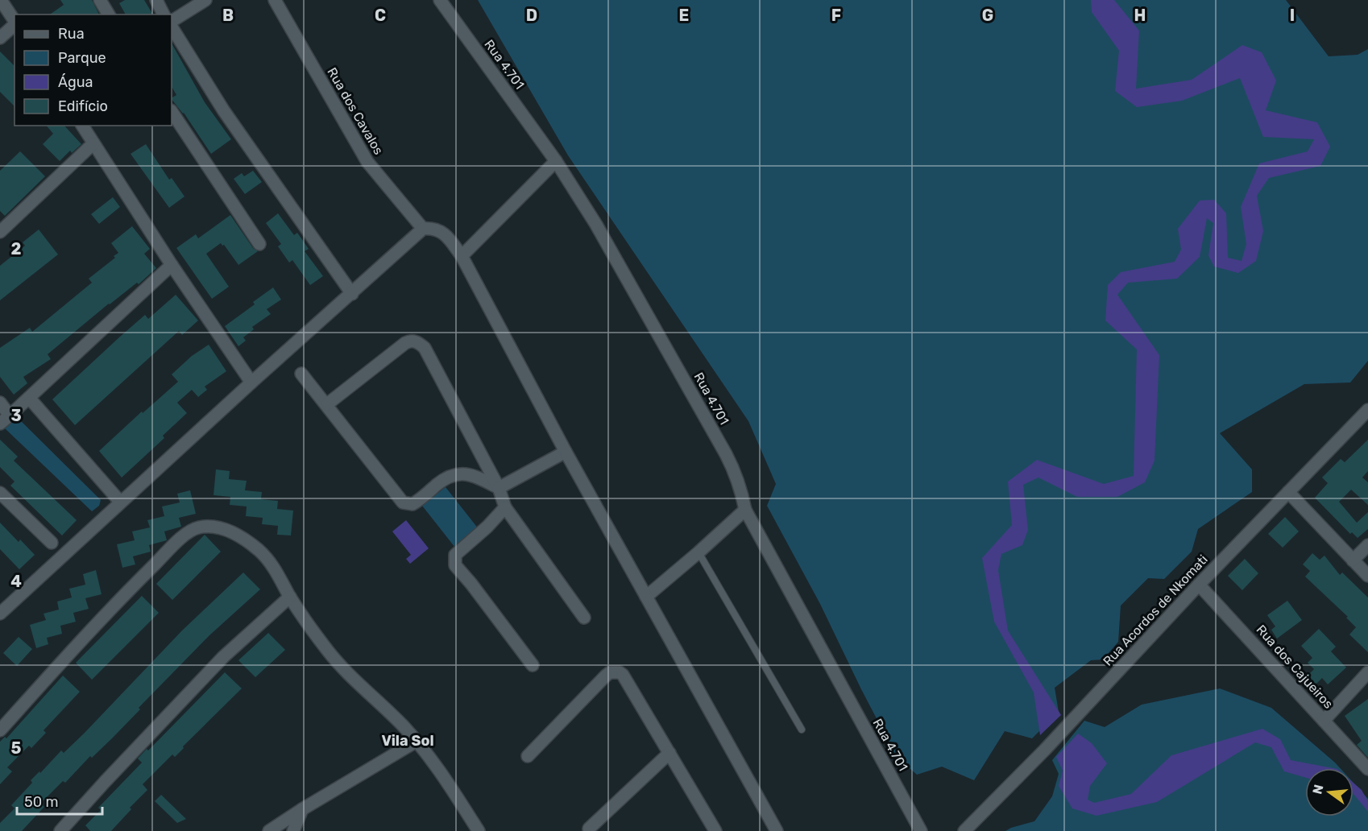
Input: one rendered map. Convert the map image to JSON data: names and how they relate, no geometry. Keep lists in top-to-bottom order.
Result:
{
  "streets": {
    "street": [
      "Rua 4.701",
      "Rua dos Cavalos",
      "Rua Acordos de Nkomati",
      "Rua dos Cajueiros"
    ]
  },
  "crossings": [
    ["Rua Acordos de Nkomati", "Rua dos Cajueiros"]
  ],
  "districts": ["Vila Sol"],
  "legend": [
    "Rua",
    "Parque",
    "Água",
    "Edifício"
  ],
  "scale_bar": "50 m",
  "north": "left",
  "grid": {
    "columns": [
      "B",
      "C",
      "D",
      "E",
      "F",
      "G",
      "H",
      "I"
    ],
    "rows": [
      "2",
      "3",
      "4",
      "5"
    ]
  }
}
